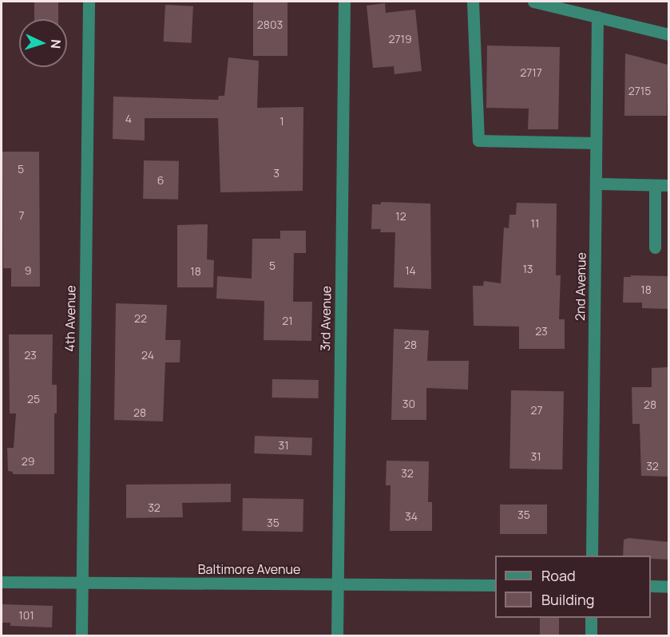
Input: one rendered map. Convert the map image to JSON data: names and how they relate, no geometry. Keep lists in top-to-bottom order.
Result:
{
  "streets": {
    "street": [
      "2nd Avenue",
      "4th Avenue",
      "3rd Avenue",
      "Baltimore Avenue"
    ]
  },
  "crossings": [
    ["4th Avenue", "Baltimore Avenue"],
    ["3rd Avenue", "Baltimore Avenue"]
  ],
  "house_numbers": [
    "2803",
    "2719",
    "2717",
    "2715",
    "4",
    "1",
    "5",
    "3",
    "6",
    "7",
    "12",
    "11",
    "5",
    "13",
    "9",
    "14",
    "18",
    "18",
    "22",
    "21",
    "23",
    "28",
    "23",
    "24",
    "25",
    "30",
    "28",
    "27",
    "28",
    "31",
    "31",
    "29",
    "32",
    "32",
    "32",
    "35",
    "34",
    "35",
    "101"
  ],
  "legend": ["Road", "Building"],
  "north": "right"
}
